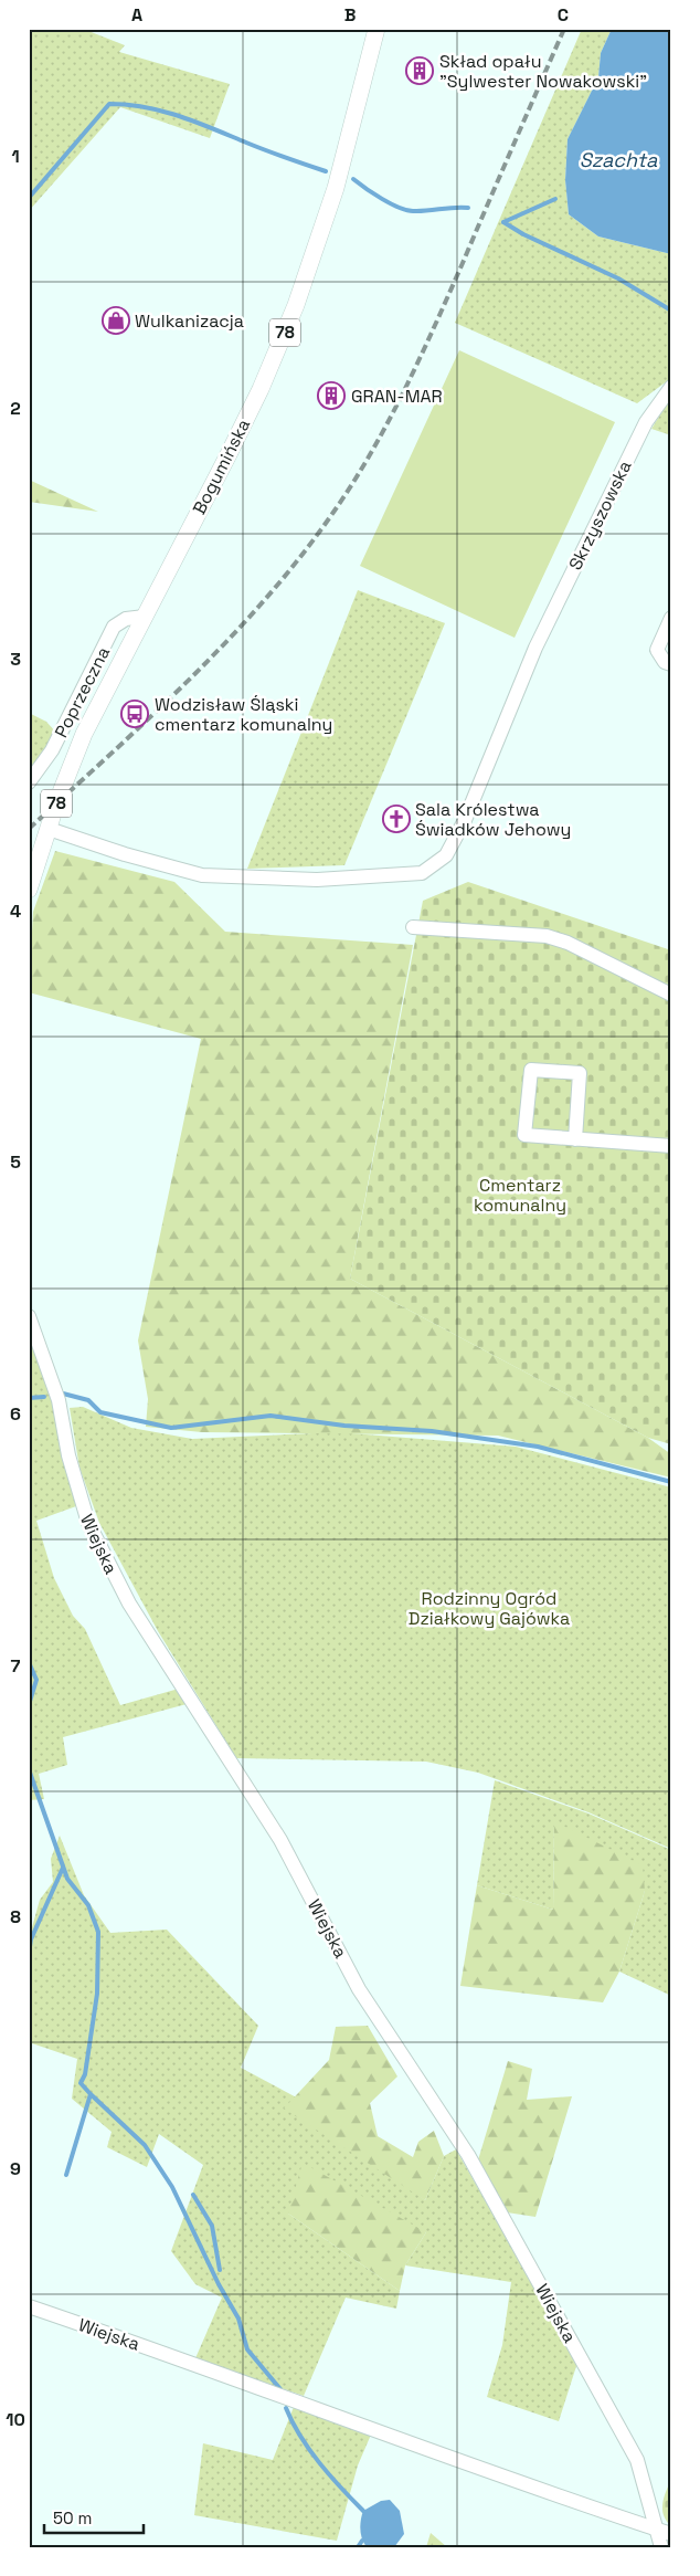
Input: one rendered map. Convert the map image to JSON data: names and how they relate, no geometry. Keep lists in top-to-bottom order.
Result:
{
  "streets": {
    "main road": ["78", "Bogumińska"],
    "street": ["Skrzyszowska", "Poprzeczna", "Wiejska"]
  },
  "crossings": [
    ["Bogumińska", "Skrzyszowska"],
    ["Bogumińska", "Poprzeczna"]
  ],
  "water": ["Szachta"],
  "parks": ["Cmentarz komunalny", "Rodzinny Ogród Działkowy Gajówka"],
  "places": {
    "building": ["Skład opału \"Sylwester Nowakowski\"", "GRAN-MAR"],
    "shop": ["Wulkanizacja"],
    "bus stop": ["Wodzisław Śląski cmentarz komunalny"],
    "church": ["Sala Królestwa Świadków Jehowy"]
  },
  "scale_bar": "50 m",
  "grid": {
    "columns": ["A", "B", "C"],
    "rows": [
      "1",
      "2",
      "3",
      "4",
      "5",
      "6",
      "7",
      "8",
      "9",
      "10"
    ]
  }
}
